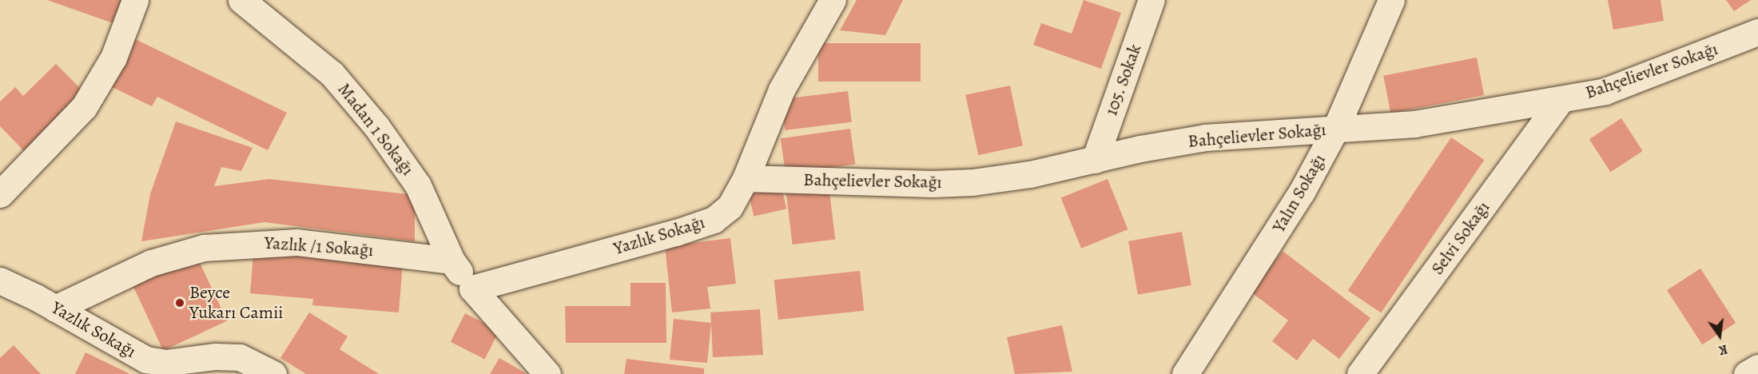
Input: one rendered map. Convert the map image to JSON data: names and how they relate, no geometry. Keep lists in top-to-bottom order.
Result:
{
  "streets": {
    "street": [
      "Bahçelievler Sokağı",
      "105. Sokak",
      "Madan 1 Sokağı",
      "Yalın Sokağı",
      "Yazlık Sokağı",
      "Selvi Sokağı",
      "Yazlık /1 Sokağı"
    ]
  },
  "crossings": [
    ["Bahçelievler Sokağı", "105. Sokak"],
    ["Bahçelievler Sokağı", "Yalın Sokağı"],
    ["Bahçelievler Sokağı", "Yazlık Sokağı"],
    ["Bahçelievler Sokağı", "Selvi Sokağı"],
    ["Madan 1 Sokağı", "Yazlık Sokağı"],
    ["Madan 1 Sokağı", "Yazlık /1 Sokağı"],
    ["Yazlık Sokağı", "Yazlık /1 Sokağı"]
  ],
  "places": ["Beyce Yukarı Camii"],
  "north": "bottom"
}
